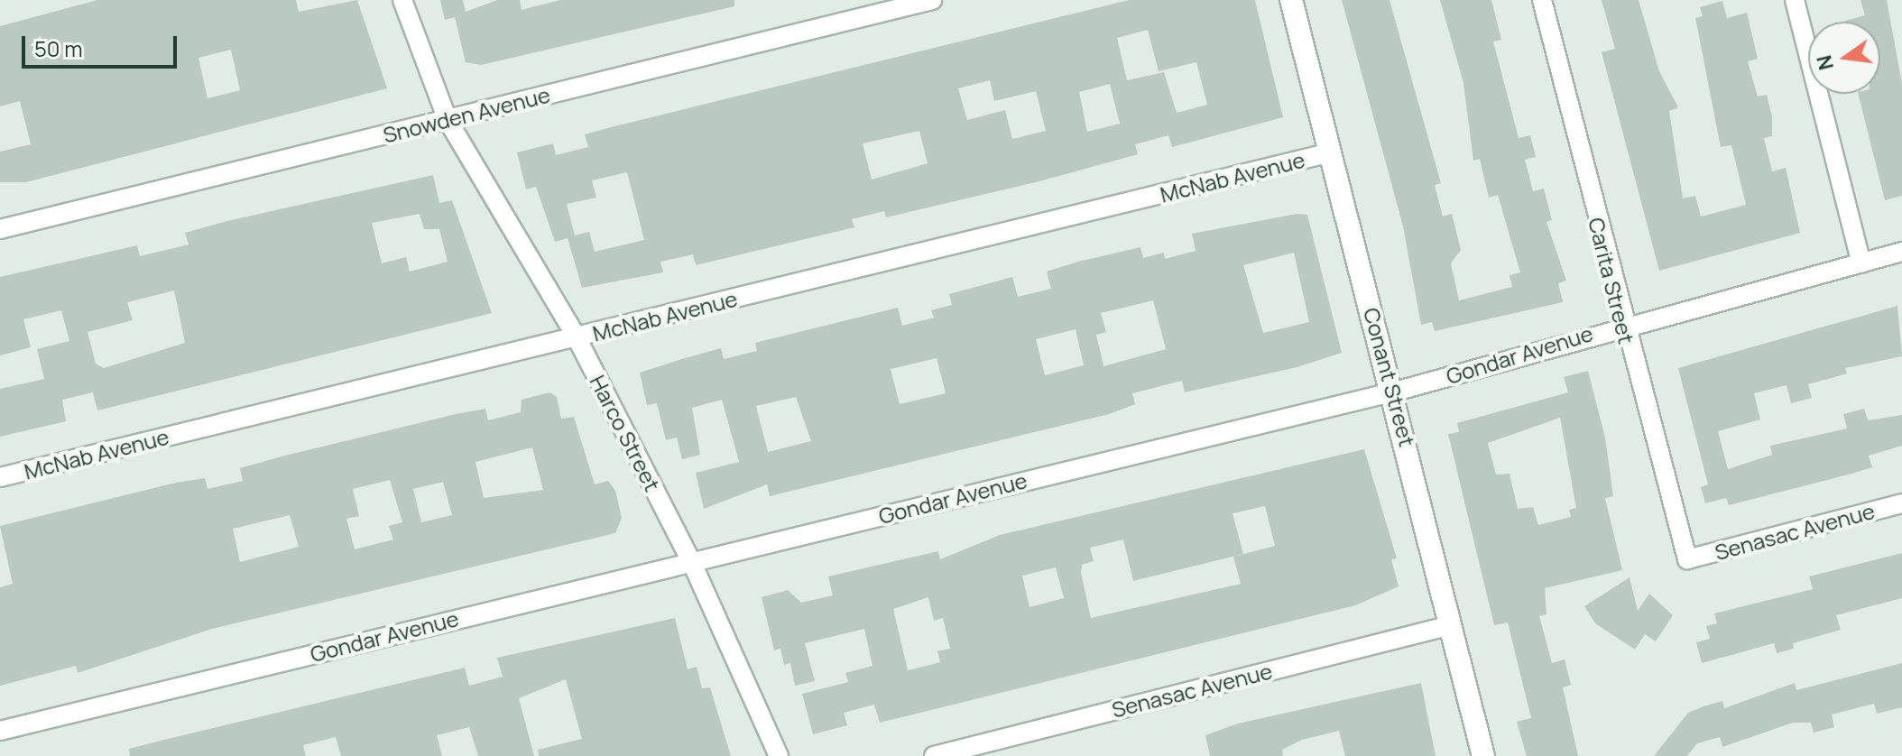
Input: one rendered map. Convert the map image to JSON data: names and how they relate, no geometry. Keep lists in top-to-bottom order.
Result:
{
  "streets": {
    "street": [
      "Snowden Avenue",
      "McNab Avenue",
      "Carita Street",
      "Gondar Avenue",
      "Conant Street",
      "Harco Street",
      "Senasac Avenue"
    ]
  },
  "crossings": [
    ["Snowden Avenue", "Harco Street"],
    ["McNab Avenue", "Conant Street"],
    ["McNab Avenue", "Harco Street"],
    ["Carita Street", "Gondar Avenue"],
    ["Carita Street", "Senasac Avenue"],
    ["Gondar Avenue", "Conant Street"],
    ["Gondar Avenue", "Harco Street"],
    ["Conant Street", "Senasac Avenue"]
  ],
  "scale_bar": "50 m",
  "north": "left"
}
